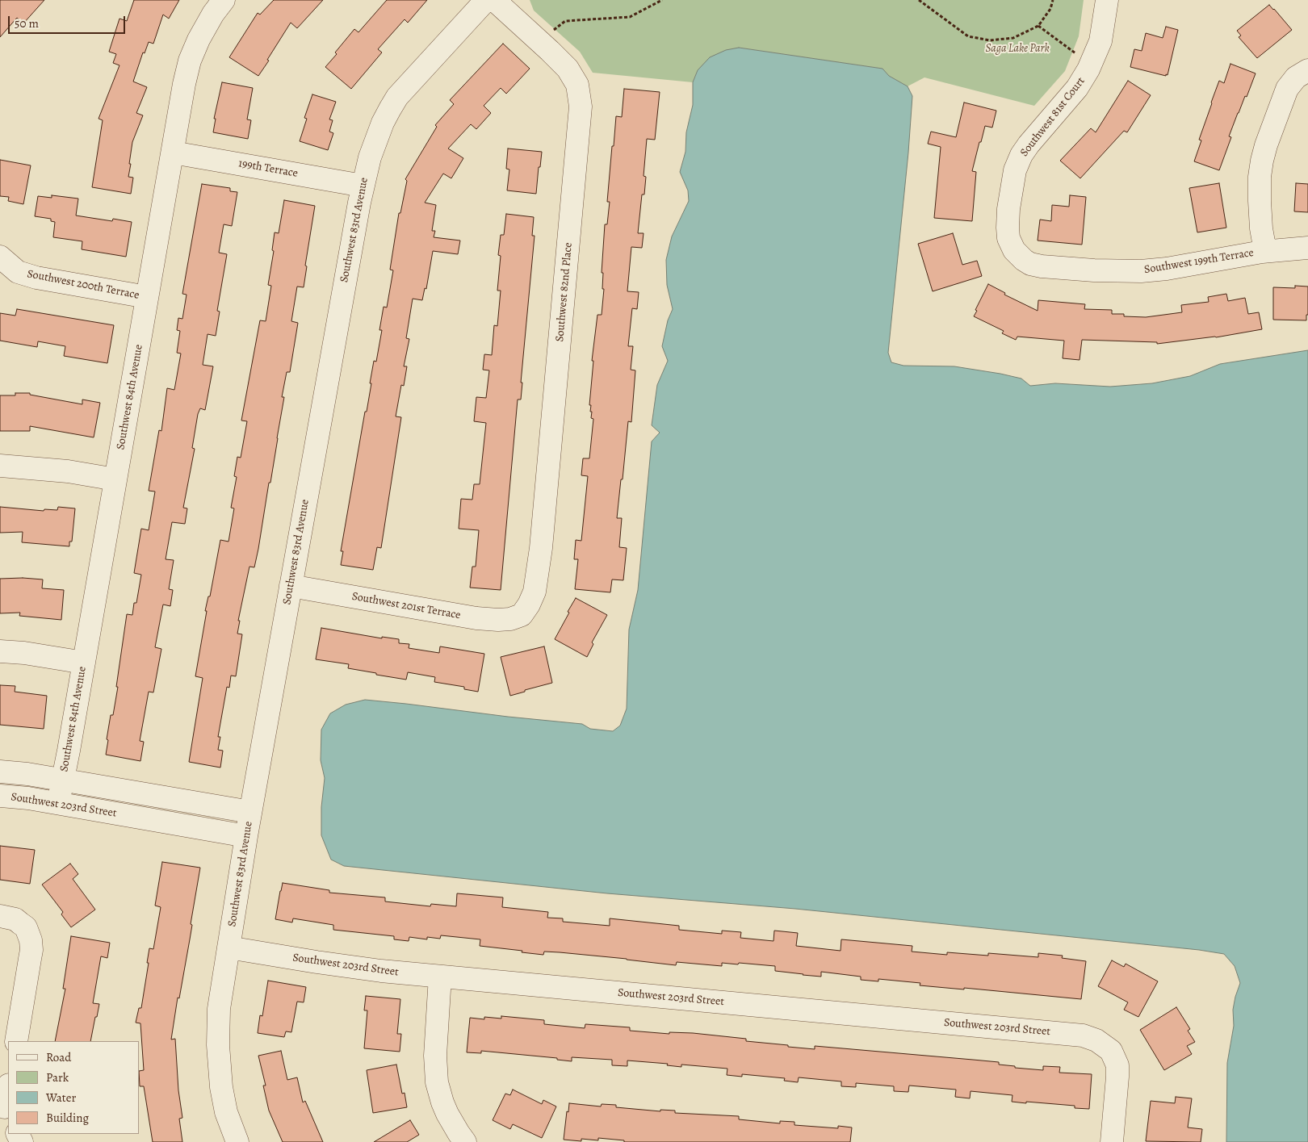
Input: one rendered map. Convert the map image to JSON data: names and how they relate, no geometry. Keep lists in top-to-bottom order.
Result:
{
  "streets": {
    "street": [
      "Southwest 81st Court",
      "199th Terrace",
      "Southwest 83rd Avenue",
      "Southwest 199th Terrace",
      "Southwest 200th Terrace",
      "Southwest 82nd Place",
      "Southwest 84th Avenue",
      "Southwest 201st Terrace",
      "Southwest 203rd Street"
    ]
  },
  "crossings": [
    ["Southwest 81st Court", "Southwest 199th Terrace"],
    ["199th Terrace", "Southwest 83rd Avenue"],
    ["199th Terrace", "Southwest 84th Avenue"],
    ["Southwest 83rd Avenue", "Southwest 201st Terrace"],
    ["Southwest 83rd Avenue", "Southwest 203rd Street"],
    ["Southwest 200th Terrace", "Southwest 84th Avenue"],
    ["Southwest 82nd Place", "Southwest 201st Terrace"],
    ["Southwest 84th Avenue", "Southwest 203rd Street"]
  ],
  "parks": ["Saga Lake Park"],
  "legend": [
    "Road",
    "Park",
    "Water",
    "Building"
  ],
  "scale_bar": "50 m"
}
